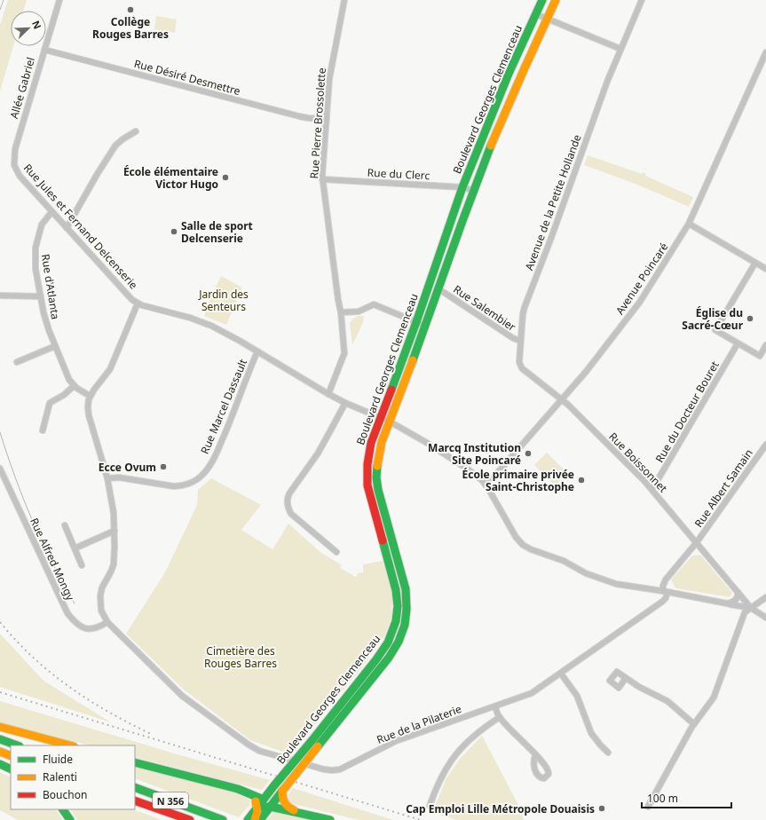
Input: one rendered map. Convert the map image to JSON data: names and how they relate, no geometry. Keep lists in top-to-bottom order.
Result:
{
  "streets": {
    "main road": ["Boulevard Georges Clemenceau", "N 356"],
    "street": [
      "Rue Désiré Desmettre",
      "Allée Gabriel",
      "Rue Pierre Brossolette",
      "Rue du Clerc",
      "Avenue de la Petite Hollande",
      "Rue Jules et Fernand Delcenserie",
      "Avenue Poincaré",
      "Rue d'Atlanta",
      "Rue Salembier",
      "Rue Marcel Dassault",
      "Rue du Docteur Bouret",
      "Rue Boissonnet",
      "Rue Albert Samain",
      "Rue Alfred Mongy",
      "Rue de la Pilaterie"
    ]
  },
  "crossings": [
    ["Rue Désiré Desmettre", "Allée Gabriel"],
    ["Rue Désiré Desmettre", "Rue Pierre Brossolette"],
    ["Allée Gabriel", "Rue Jules et Fernand Delcenserie"],
    ["Boulevard Georges Clemenceau", "Rue du Clerc"],
    ["Boulevard Georges Clemenceau", "Rue Jules et Fernand Delcenserie"],
    ["Boulevard Georges Clemenceau", "Rue Salembier"],
    ["Rue Pierre Brossolette", "Rue du Clerc"],
    ["Rue Pierre Brossolette", "Rue Jules et Fernand Delcenserie"],
    ["Avenue de la Petite Hollande", "Avenue Poincaré"],
    ["Avenue de la Petite Hollande", "Rue Salembier"],
    ["Avenue de la Petite Hollande", "Rue Boissonnet"],
    ["Rue Jules et Fernand Delcenserie", "Avenue Poincaré"],
    ["Rue Jules et Fernand Delcenserie", "Rue d'Atlanta"],
    ["Rue Jules et Fernand Delcenserie", "Rue Marcel Dassault"],
    ["Rue Jules et Fernand Delcenserie", "Rue Boissonnet"],
    ["Rue Jules et Fernand Delcenserie", "Rue Albert Samain"],
    ["Rue Jules et Fernand Delcenserie", "Rue de la Pilaterie"],
    ["Avenue Poincaré", "Rue Boissonnet"],
    ["Rue du Docteur Bouret", "Rue Boissonnet"],
    ["Rue Boissonnet", "Rue Albert Samain"],
    ["Rue Albert Samain", "Rue de la Pilaterie"],
    ["Rue Alfred Mongy", "Rue de la Pilaterie"]
  ],
  "parks": ["Jardin des Senteurs", "Cimetière des Rouges Barres"],
  "places": [
    "Collège Rouges Barres",
    "École élémentaire Victor Hugo",
    "Salle de sport Delcenserie",
    "Église du Sacré-Cœur",
    "Marcq Institution Site Poincaré",
    "Ecce Ovum",
    "École primaire privée Saint-Christophe",
    "Cap Emploi Lille Métropole Douaisis"
  ],
  "legend": ["Fluide", "Ralenti", "Bouchon"],
  "scale_bar": "100 m",
  "north": "top right"
}
